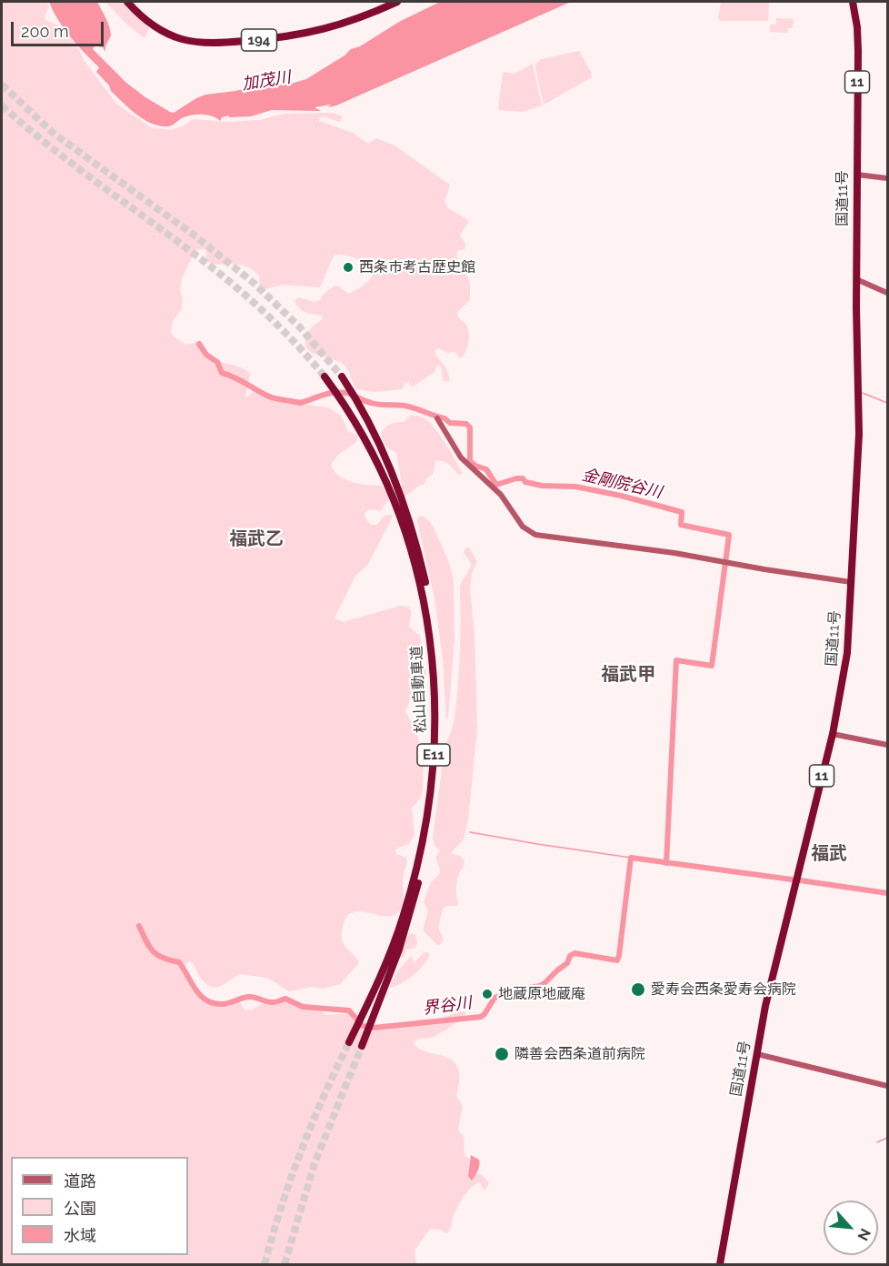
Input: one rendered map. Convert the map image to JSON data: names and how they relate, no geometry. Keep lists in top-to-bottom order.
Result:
{
  "streets": {
    "highway": [
      "194",
      "11",
      "国道11号",
      "松山自動車道",
      "E11"
    ]
  },
  "districts": ["福武乙", "福武甲", "福武"],
  "water": ["加茂川", "金剛院谷川", "界谷川"],
  "places": [
    "西条市考古歴史館",
    "愛寿会西条愛寿会病院",
    "地蔵原地蔵庵",
    "隣善会西条道前病院"
  ],
  "legend": ["道路", "公園", "水域"],
  "scale_bar": "200 m",
  "north": "bottom right"
}
